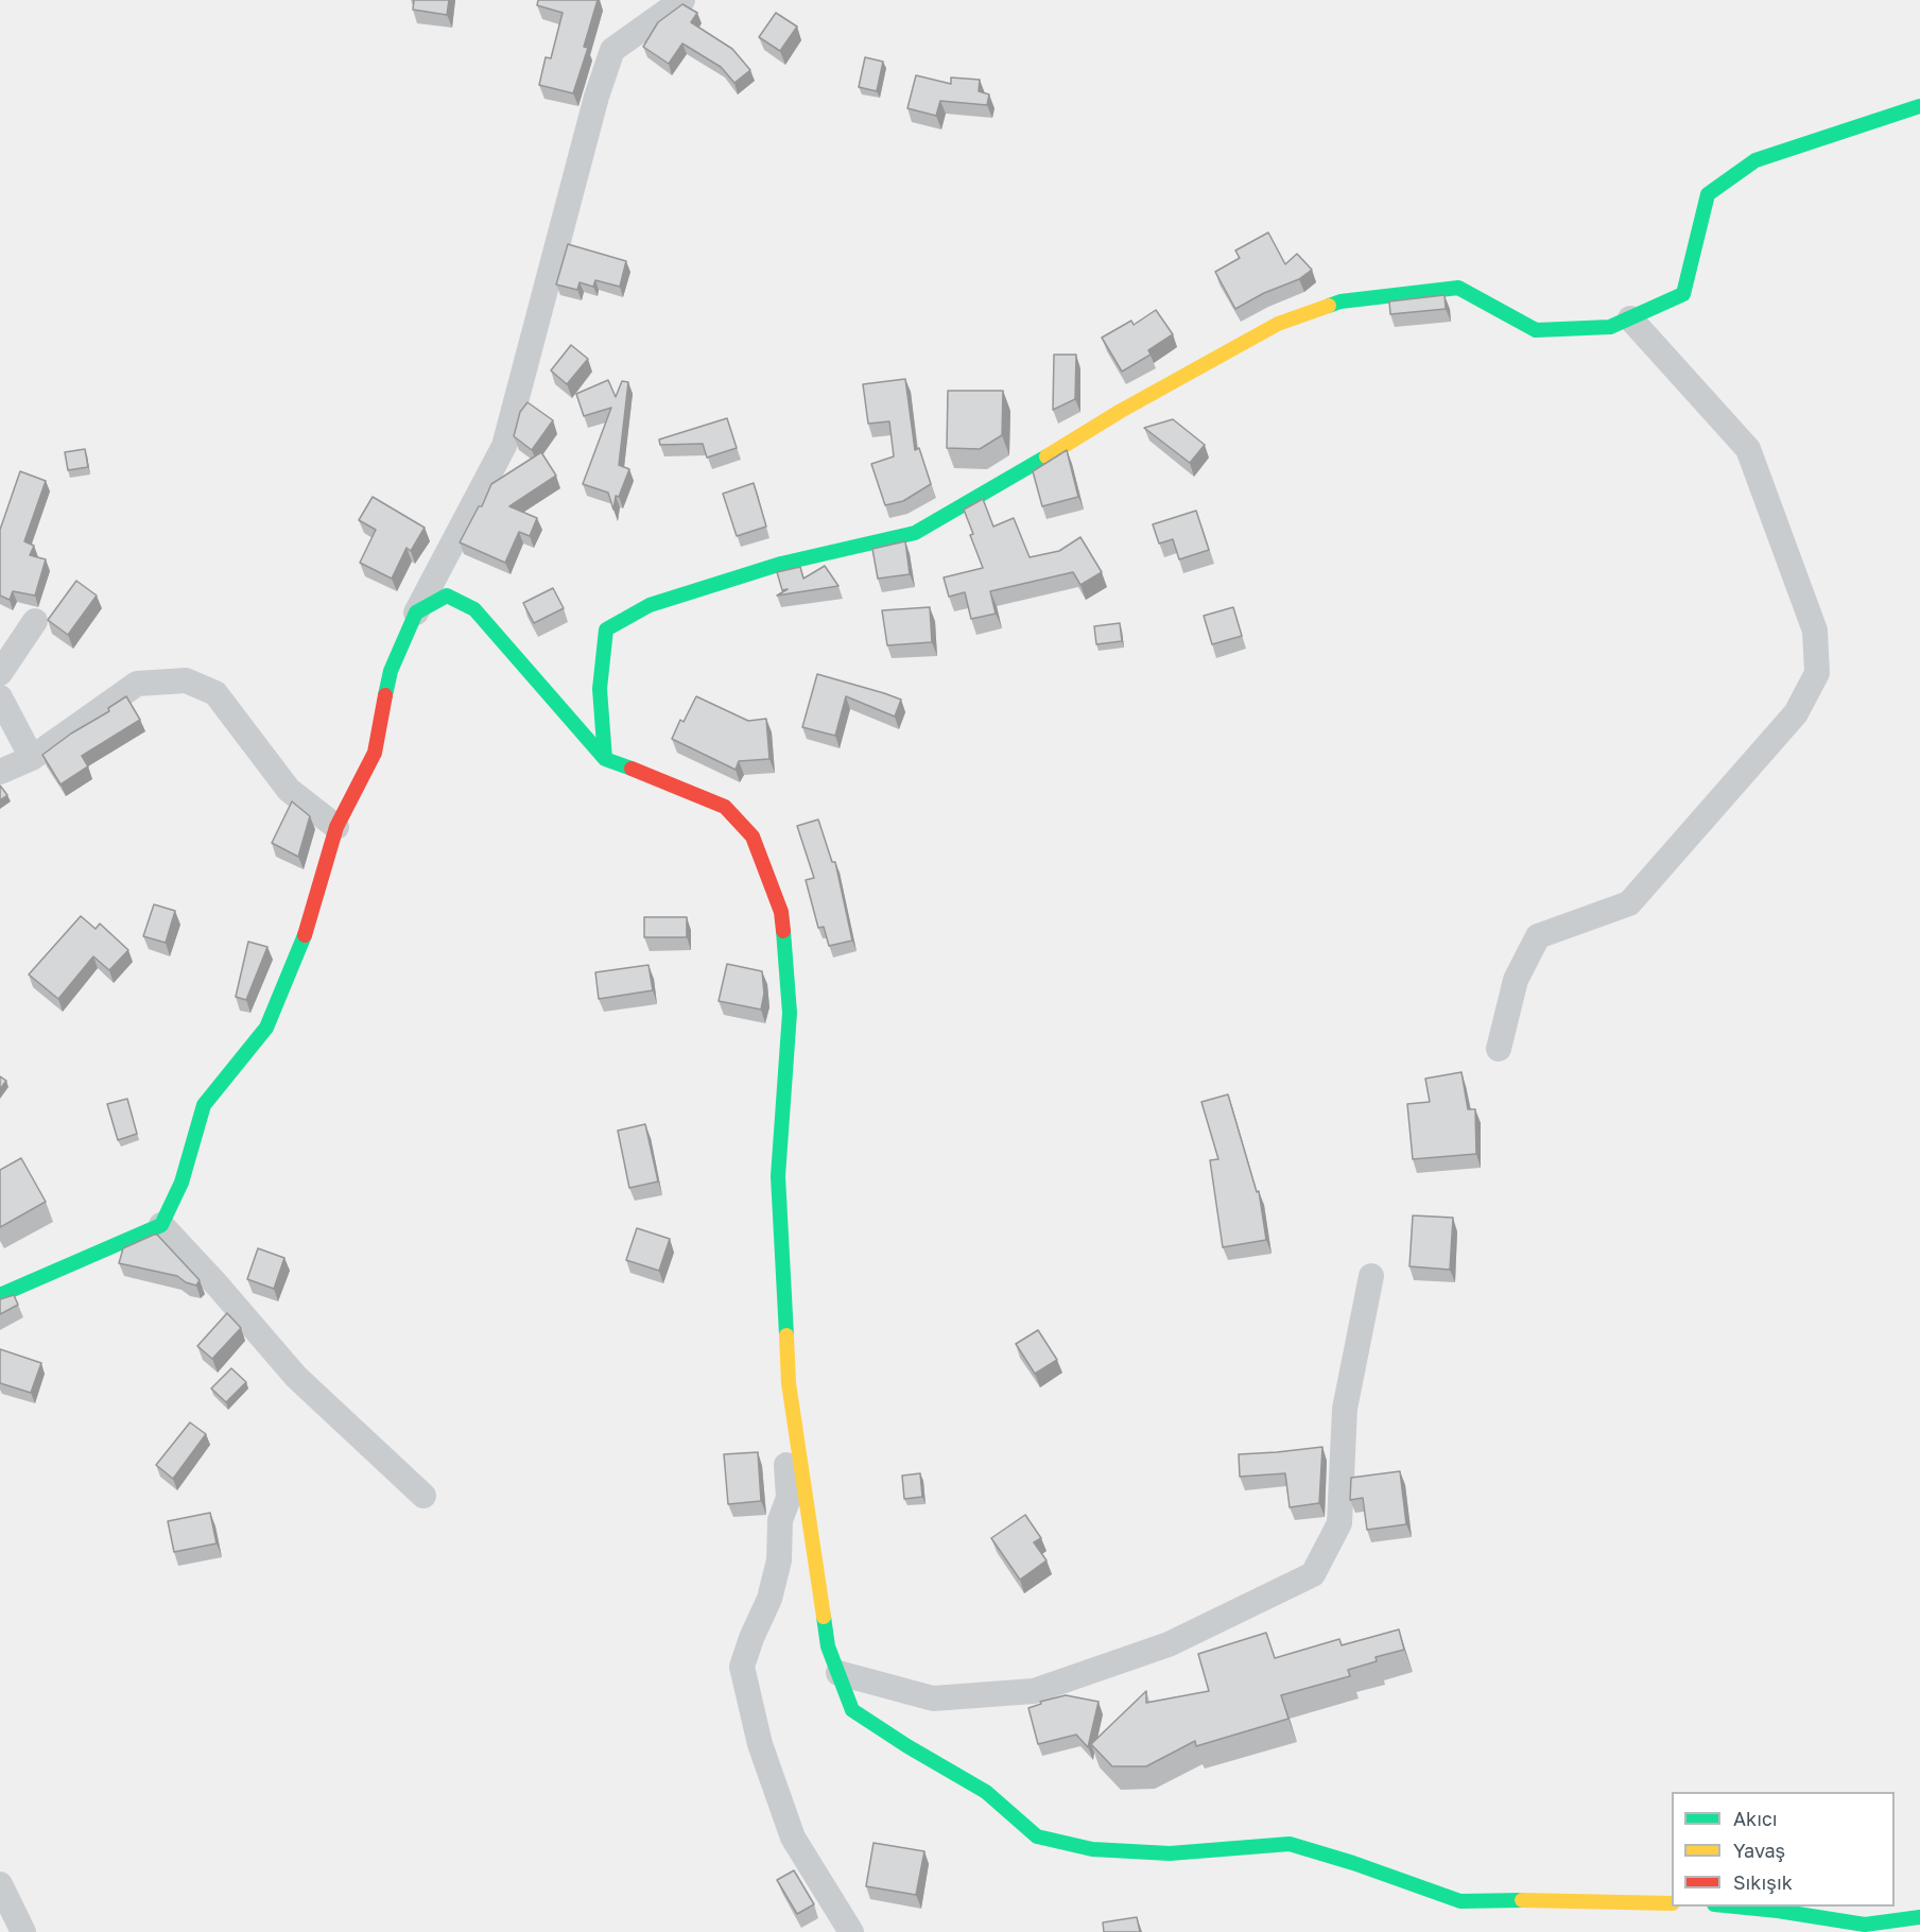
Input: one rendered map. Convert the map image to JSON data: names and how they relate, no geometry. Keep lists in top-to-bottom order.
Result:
{
  "legend": ["Akıcı", "Yavaş", "Sıkışık"]
}
